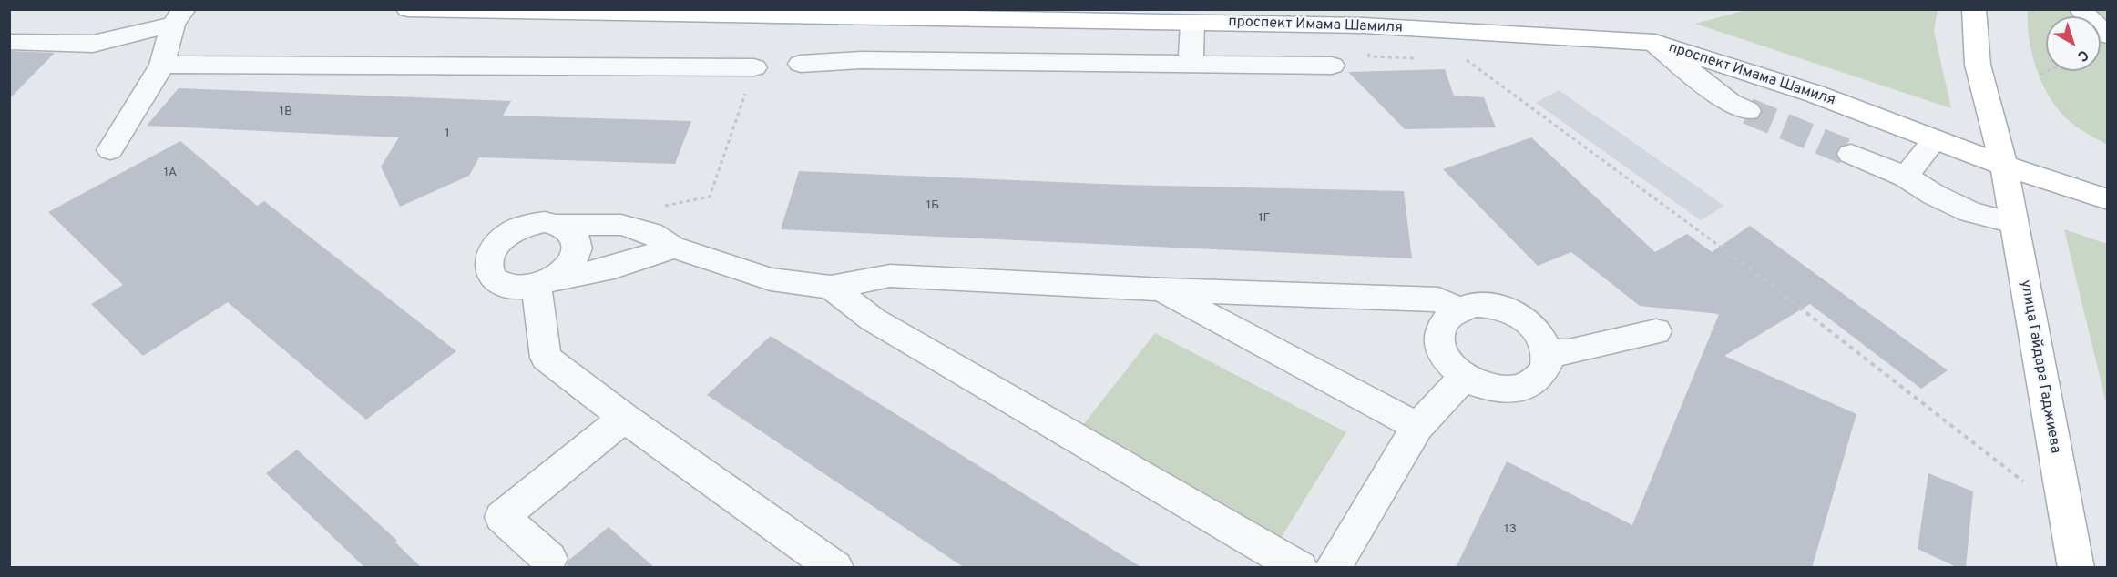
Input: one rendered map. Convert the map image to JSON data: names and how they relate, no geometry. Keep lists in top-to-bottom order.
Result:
{
  "streets": {
    "main road": ["проспект Имама Шамиля", "улица Гайдара Гаджиева"]
  },
  "crossings": [
    ["проспект Имама Шамиля", "улица Гайдара Гаджиева"]
  ],
  "house_numbers": [
    "1В",
    "1",
    "1А",
    "1Б",
    "1Г",
    "13"
  ],
  "north": "bottom right"
}
